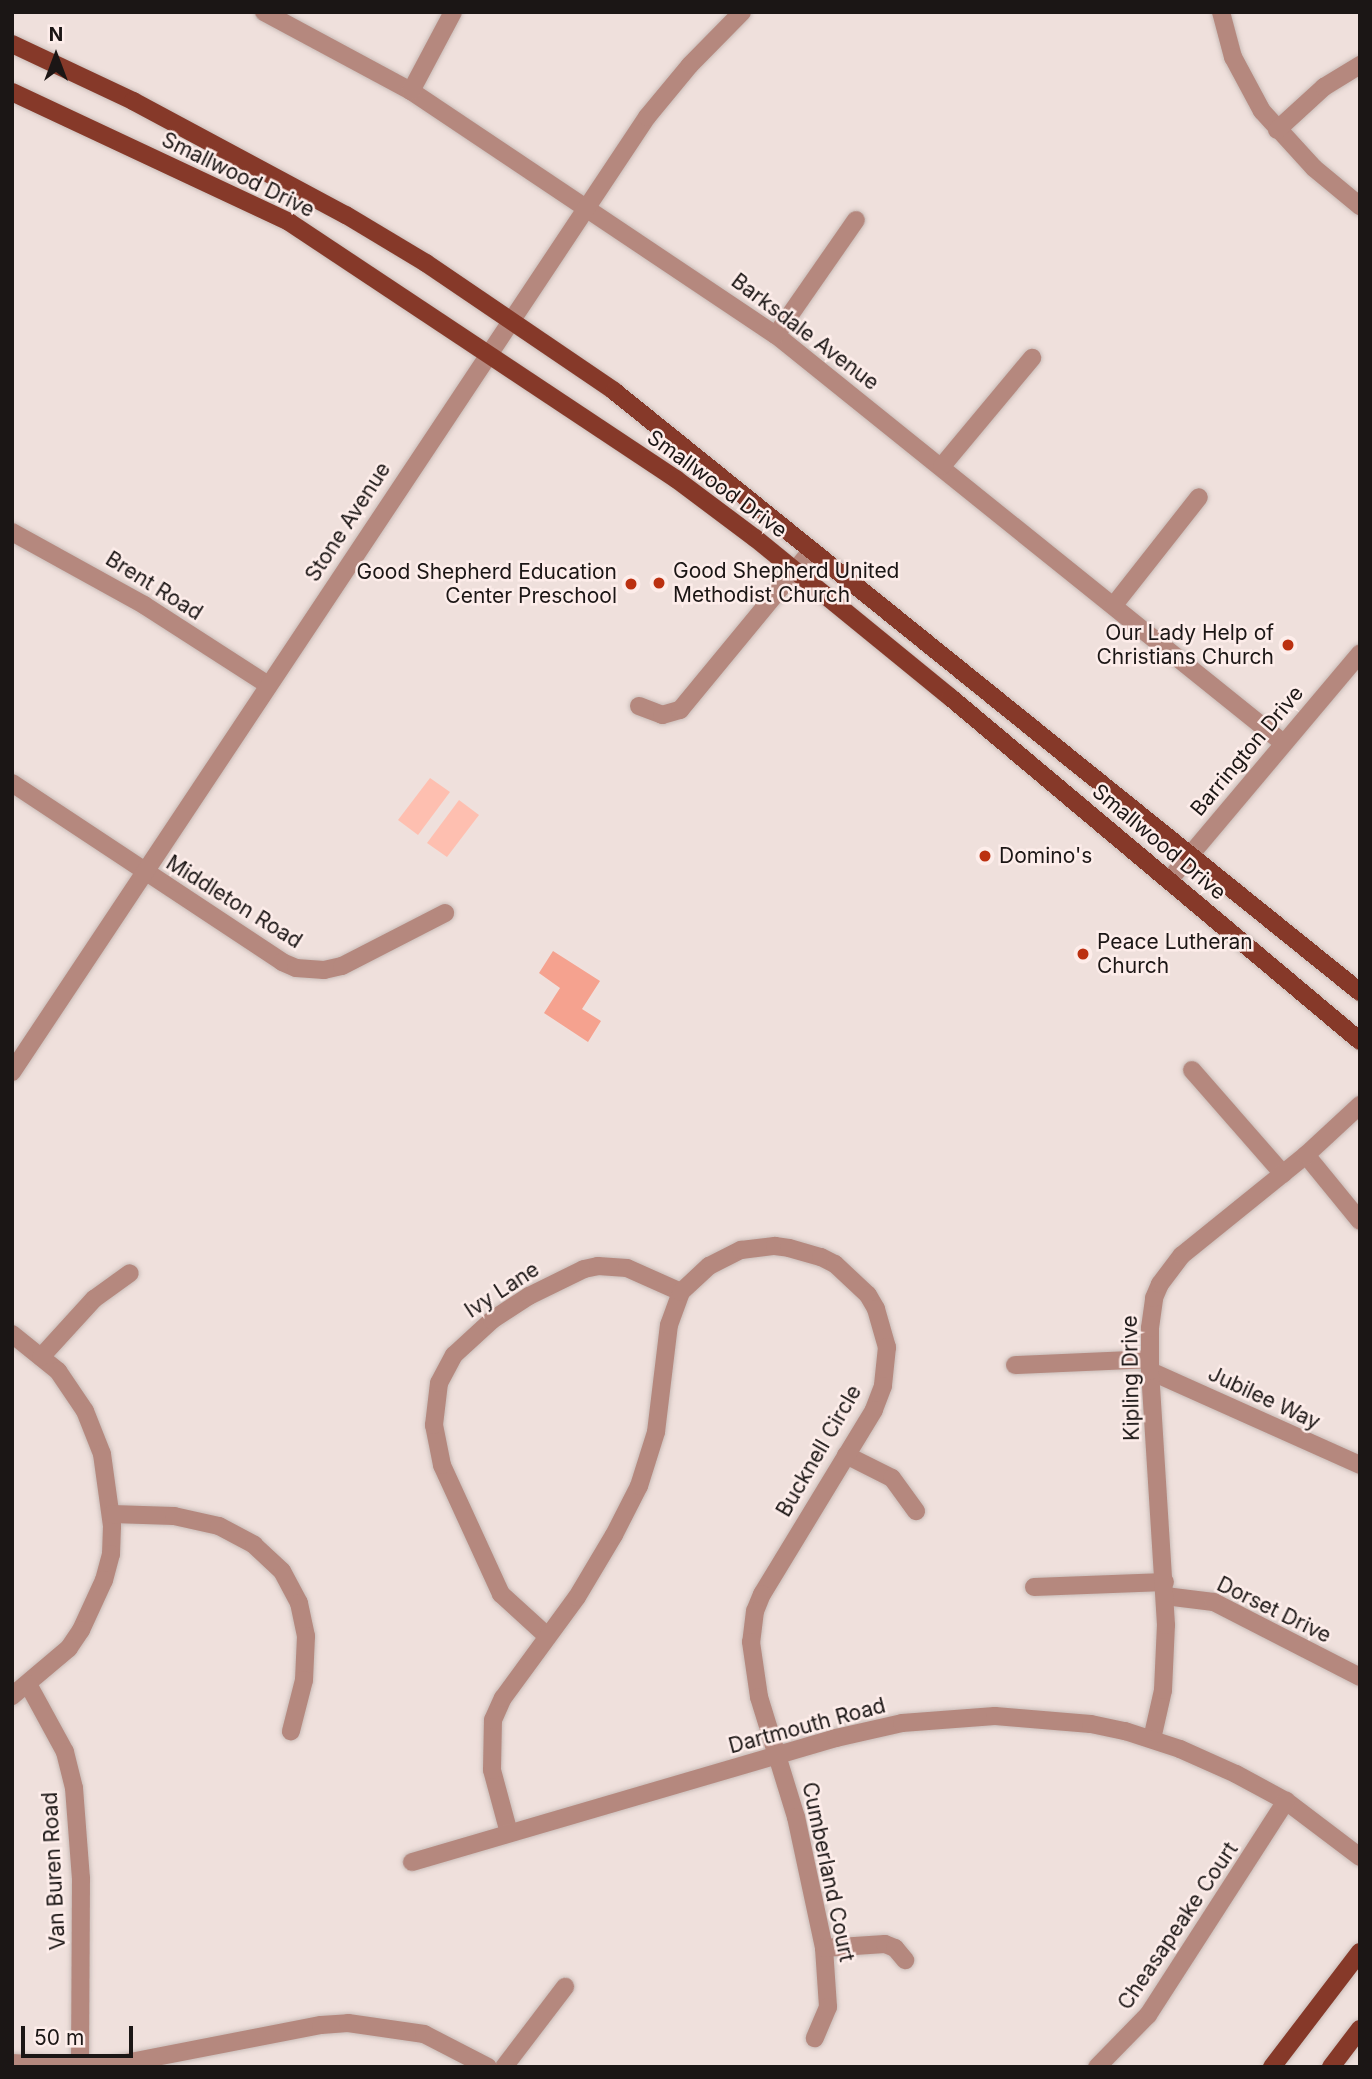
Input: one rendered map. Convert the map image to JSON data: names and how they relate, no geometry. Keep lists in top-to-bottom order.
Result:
{
  "streets": {
    "main road": ["Smallwood Drive"],
    "street": [
      "Barksdale Avenue",
      "Stone Avenue",
      "Brent Road",
      "Barrington Drive",
      "Middleton Road",
      "Ivy Lane",
      "Kipling Drive",
      "Jubilee Way",
      "Bucknell Circle",
      "Dorset Drive",
      "Dartmouth Road",
      "Van Buren Road",
      "Cumberland Court",
      "Cheasapeake Court"
    ]
  },
  "crossings": [
    ["Smallwood Drive", "Stone Avenue"],
    ["Smallwood Drive", "Barrington Drive"],
    ["Barksdale Avenue", "Stone Avenue"],
    ["Barksdale Avenue", "Barrington Drive"],
    ["Stone Avenue", "Brent Road"],
    ["Stone Avenue", "Middleton Road"],
    ["Ivy Lane", "Bucknell Circle"],
    ["Kipling Drive", "Jubilee Way"],
    ["Kipling Drive", "Dorset Drive"],
    ["Kipling Drive", "Dartmouth Road"],
    ["Bucknell Circle", "Dartmouth Road"],
    ["Bucknell Circle", "Cumberland Court"],
    ["Dartmouth Road", "Cumberland Court"],
    ["Dartmouth Road", "Cheasapeake Court"]
  ],
  "places": [
    "Good Shepherd United Methodist Church",
    "Good Shepherd Education Center Preschool",
    "Our Lady Help of Christians Church",
    "Domino's",
    "Peace Lutheran Church"
  ],
  "scale_bar": "50 m",
  "north": "top"
}
